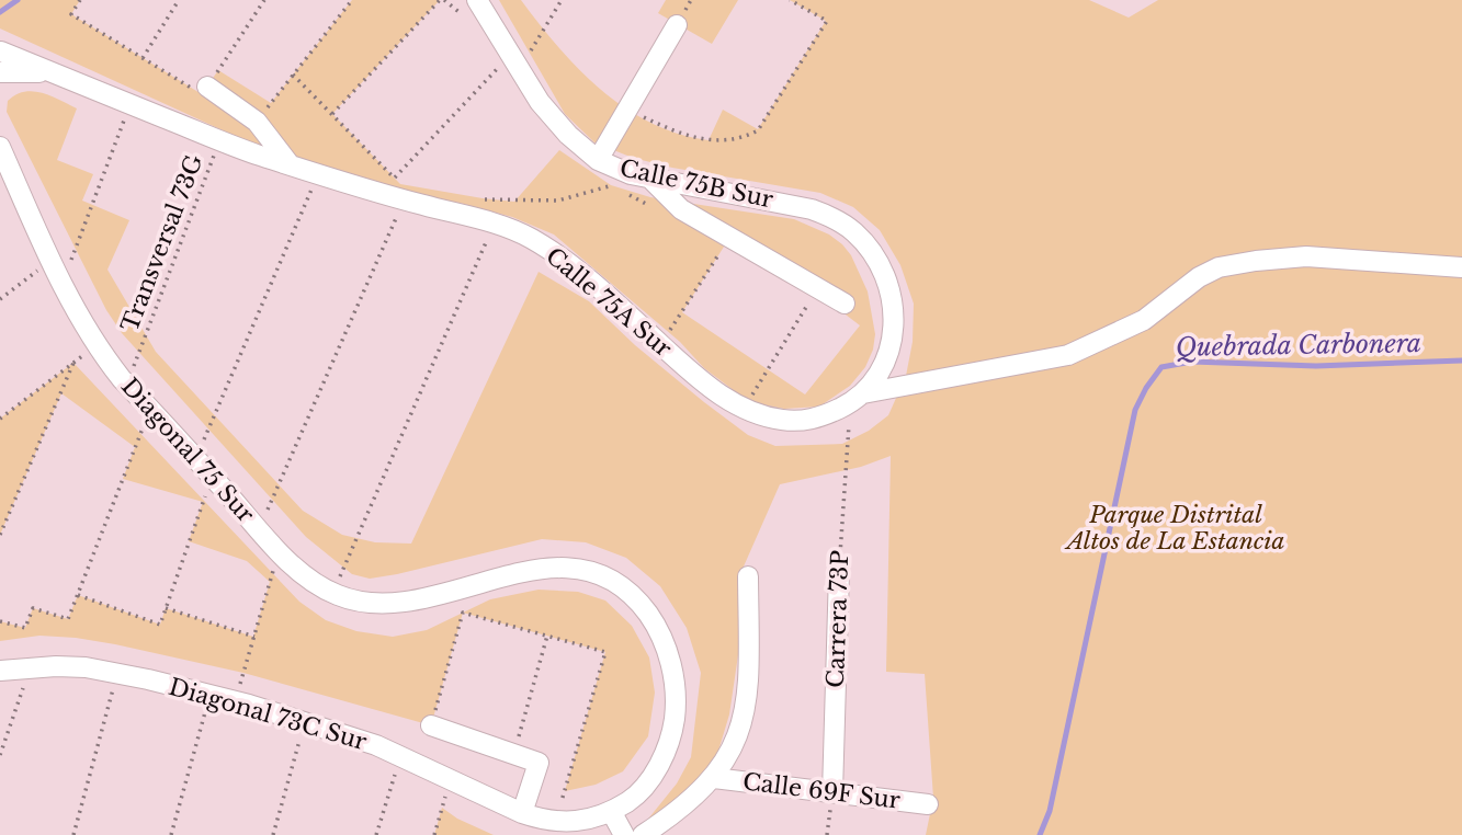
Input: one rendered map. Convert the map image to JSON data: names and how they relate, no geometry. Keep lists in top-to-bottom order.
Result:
{
  "streets": {
    "street": [
      "Calle 75B Sur",
      "Calle 75A Sur",
      "Diagonal 75 Sur",
      "Carrera 73P",
      "Diagonal 73C Sur",
      "Calle 69F Sur"
    ],
    "path": ["Transversal 73G"]
  },
  "crossings": [
    ["Calle 75B Sur", "Calle 75A Sur"],
    ["Calle 75B Sur", "Carrera 73P"],
    ["Transversal 73G", "Calle 75A Sur"],
    ["Transversal 73G", "Diagonal 75 Sur"],
    ["Calle 75A Sur", "Carrera 73P"],
    ["Carrera 73P", "Calle 69F Sur"]
  ],
  "water": ["Quebrada Carbonera"],
  "parks": ["Parque Distrital Altos de La Estancia"]
}
